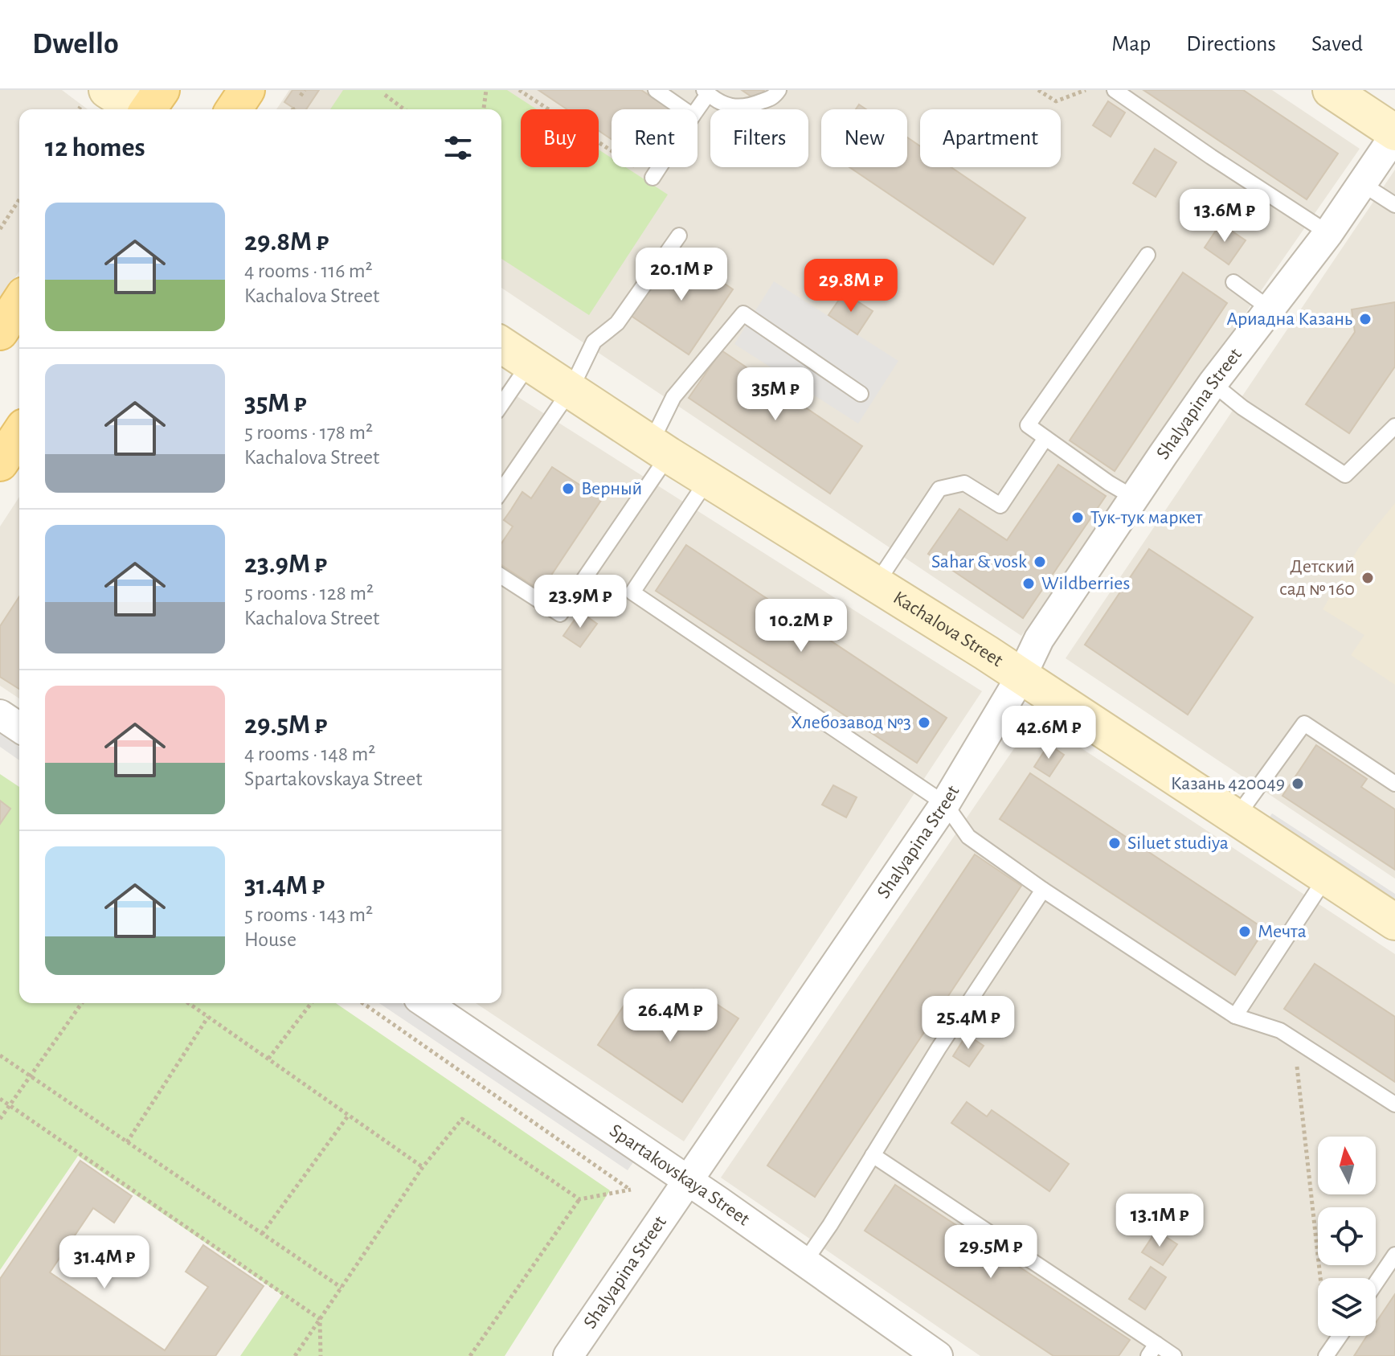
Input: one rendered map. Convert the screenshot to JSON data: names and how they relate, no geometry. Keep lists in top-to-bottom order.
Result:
{
  "streets": {
    "street": ["Shalyapina Street", "Kachalova Street", "Spartakovskaya Street"]
  },
  "crossings": [
    ["Shalyapina Street", "Kachalova Street"],
    ["Shalyapina Street", "Spartakovskaya Street"]
  ],
  "places": [
    "Ариадна Казань",
    "Верный",
    "Тук-тук маркет",
    "Sahar & vosk",
    "Детский сад № 160",
    "Wildberries",
    "Хлебозавод №3",
    "Казань 420049",
    "Siluet studiya",
    "Мечта"
  ],
  "north": "top",
  "page": {
    "header": "Dwello",
    "nav": ["Map", "Directions", "Saved"],
    "chip": [
      "Buy",
      "Rent",
      "Filters",
      "New",
      "Apartment"
    ],
    "heading": "12 homes",
    "list": [
      {
        "name": "29.8M ₽",
        "note": "4 rooms · 116 m² · Kachalova Street"
      },
      {
        "name": "35M ₽",
        "note": "5 rooms · 178 m² · Kachalova Street"
      },
      {
        "name": "23.9M ₽",
        "note": "5 rooms · 128 m² · Kachalova Street"
      },
      {
        "name": "29.5M ₽",
        "note": "4 rooms · 148 m² · Spartakovskaya Street"
      },
      {
        "name": "31.4M ₽",
        "note": "5 rooms · 143 m² · House"
      }
    ],
    "price": [
      "13.6M ₽",
      "20.1M ₽",
      "29.8M ₽",
      "35M ₽",
      "23.9M ₽",
      "10.2M ₽",
      "42.6M ₽",
      "26.4M ₽",
      "25.4M ₽",
      "13.1M ₽",
      "29.5M ₽",
      "31.4M ₽"
    ]
  }
}
